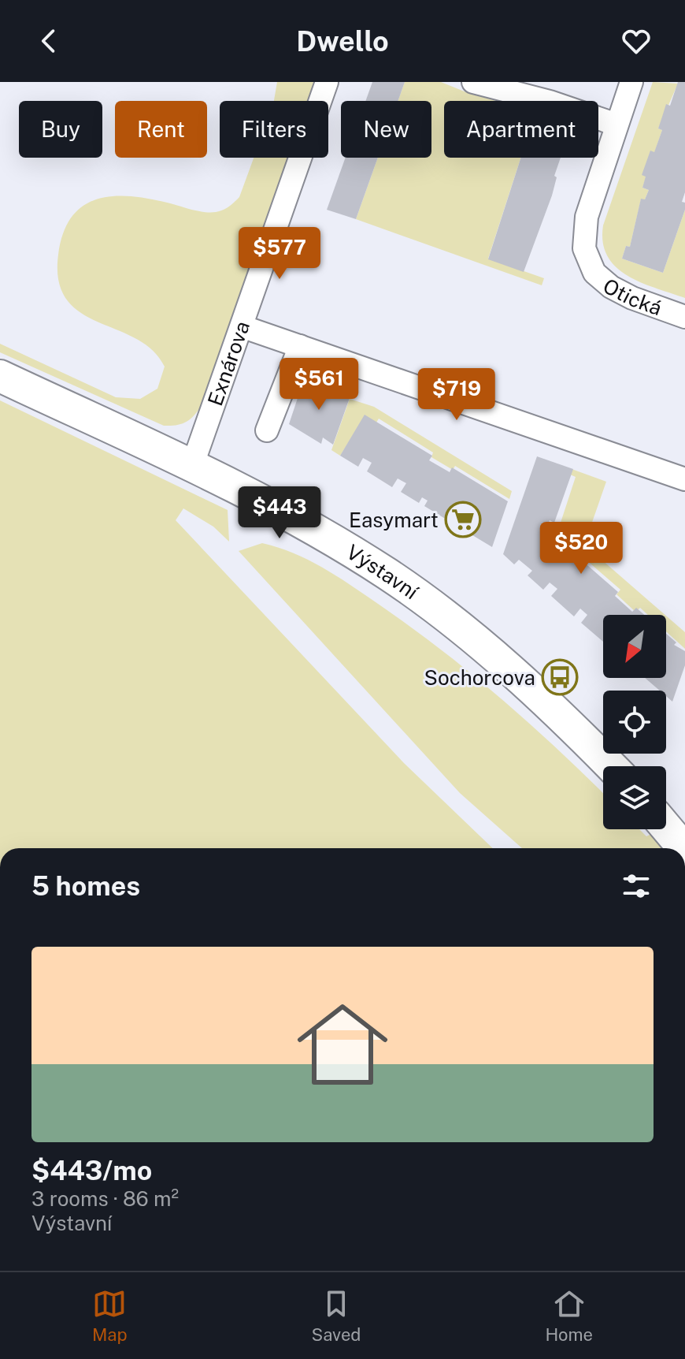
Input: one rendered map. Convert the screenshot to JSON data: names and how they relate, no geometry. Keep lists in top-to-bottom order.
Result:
{
  "streets": {
    "main road": ["Výstavní"],
    "street": ["Otická", "Exnárova"]
  },
  "crossings": [
    ["Exnárova", "Výstavní"]
  ],
  "places": {
    "supermarket": ["Easymart"],
    "bus stop": ["Sochorcova"]
  },
  "north": "bottom left",
  "page": {
    "header": "Dwello",
    "chip": [
      "Buy",
      "Rent",
      "Filters",
      "New",
      "Apartment"
    ],
    "price": [
      "$577",
      "$561",
      "$719",
      "$443",
      "$520"
    ],
    "heading": "5 homes",
    "list": [
      {
        "name": "$443/mo",
        "note": "3 rooms · 86 m² · Výstavní"
      }
    ],
    "tabs": ["Map", "Saved", "Home"]
  }
}
